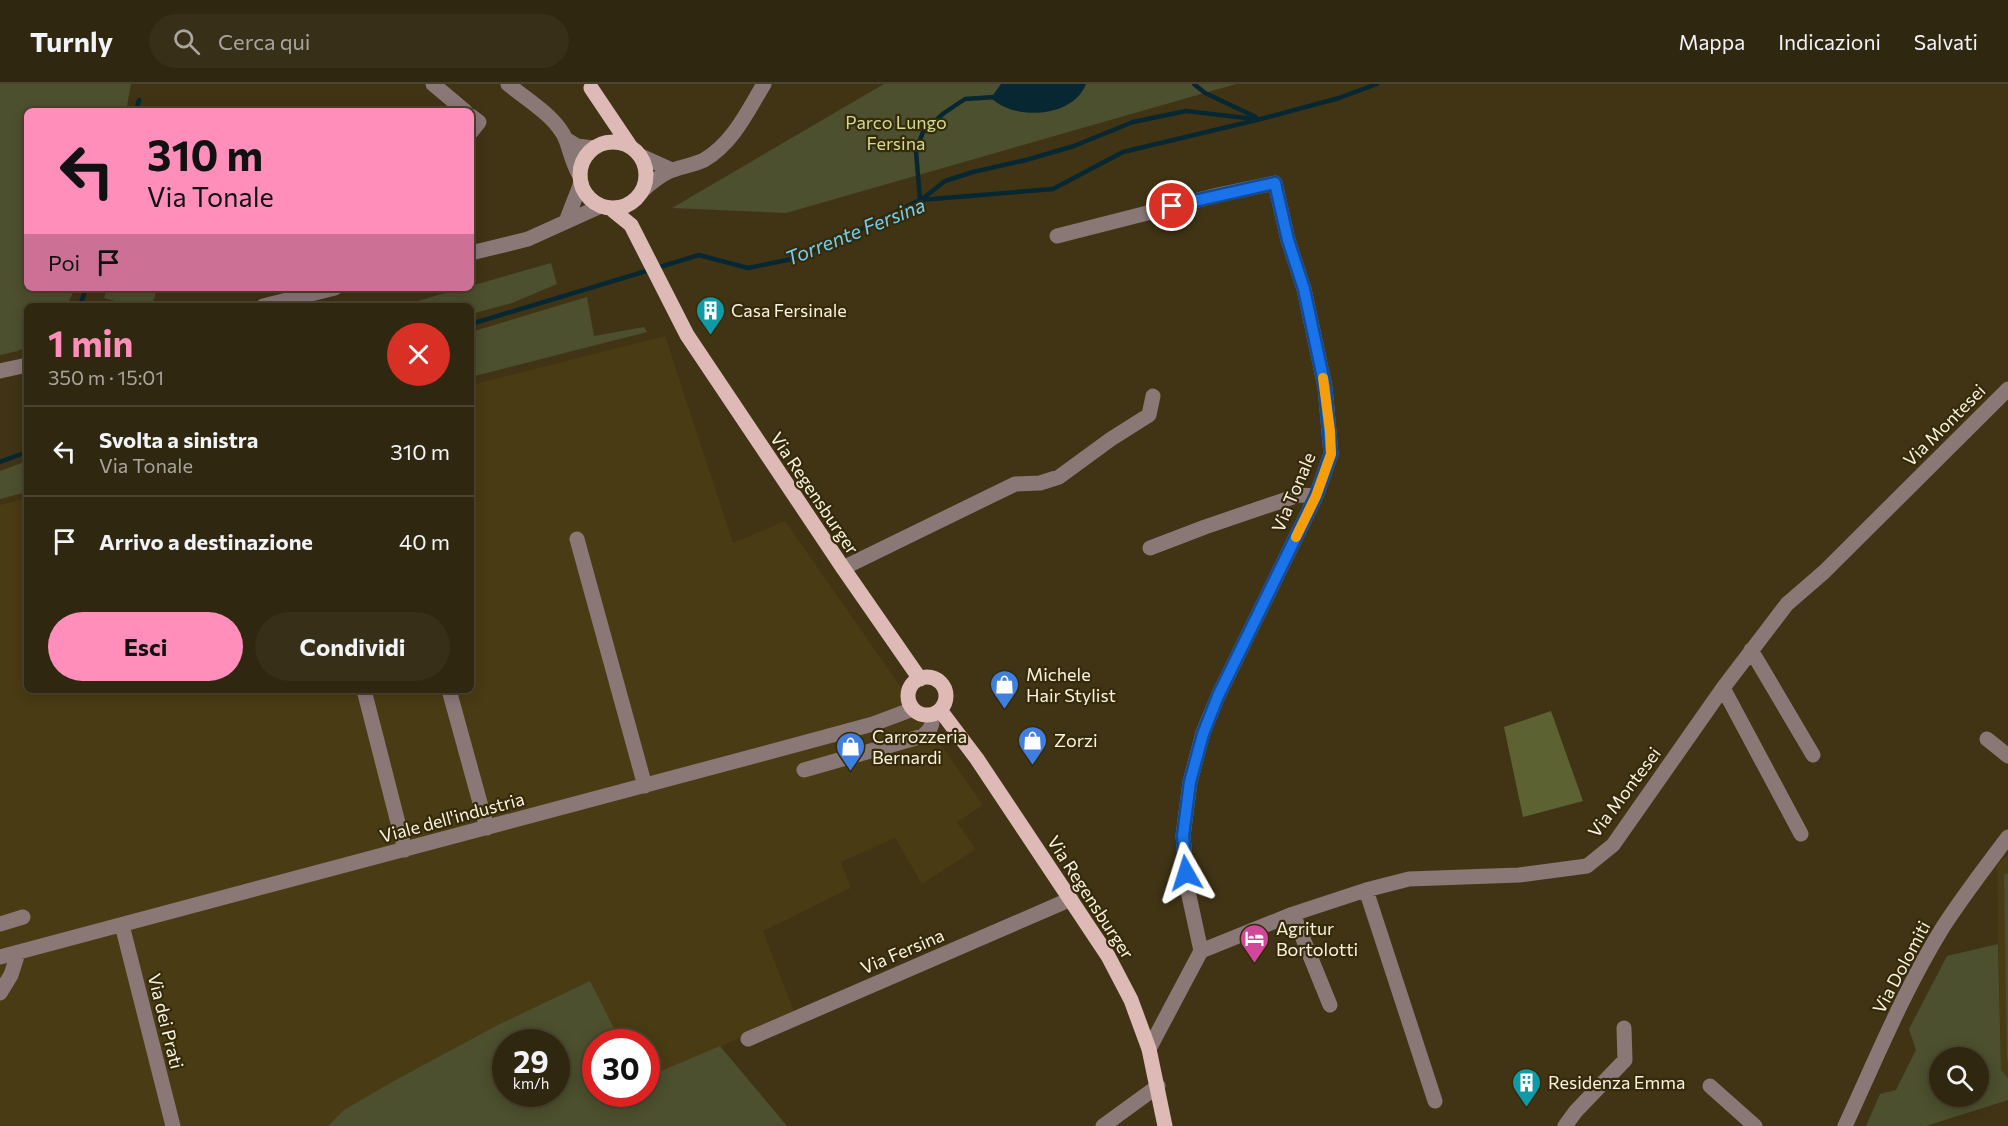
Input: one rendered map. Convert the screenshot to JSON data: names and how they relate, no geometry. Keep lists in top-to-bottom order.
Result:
{
  "streets": {
    "main road": ["Via Regensburger"],
    "street": [
      "Via Montesei",
      "Via Tonale",
      "Viale dell'industria",
      "Via Fersina",
      "Via Dolomiti",
      "Via dei Prati"
    ]
  },
  "crossings": [
    ["Via Montesei", "Via Tonale"],
    ["Via Regensburger", "Viale dell'industria"],
    ["Via Regensburger", "Via Fersina"],
    ["Viale dell'industria", "Via dei Prati"]
  ],
  "water": ["Torrente Fersina"],
  "parks": ["Parco Lungo Fersina"],
  "places": {
    "building": ["Casa Fersinale", "Residenza Emma"],
    "shop": ["Michele Hair Stylist", "Zorzi", "Carrozzeria Bernardi"],
    "hotel": ["Agritur Bortolotti"]
  },
  "page": {
    "header": "Turnly",
    "search": "Cerca qui",
    "nav": ["Mappa", "Indicazioni", "Salvati"],
    "turn": ["310 m", "Via Tonale"],
    "then": "Poi",
    "heading": ["1 min", "350 m · 15:01"],
    "list": [
      {
        "name": "Svolta a sinistra",
        "note": "Via Tonale",
        "value": "310 m"
      },
      {
        "name": "Arrivo a destinazione",
        "value": "40 m"
      }
    ],
    "buttons": ["Esci", "Condividi"],
    "speed": "29 km/h",
    "limit": "30"
  }
}
